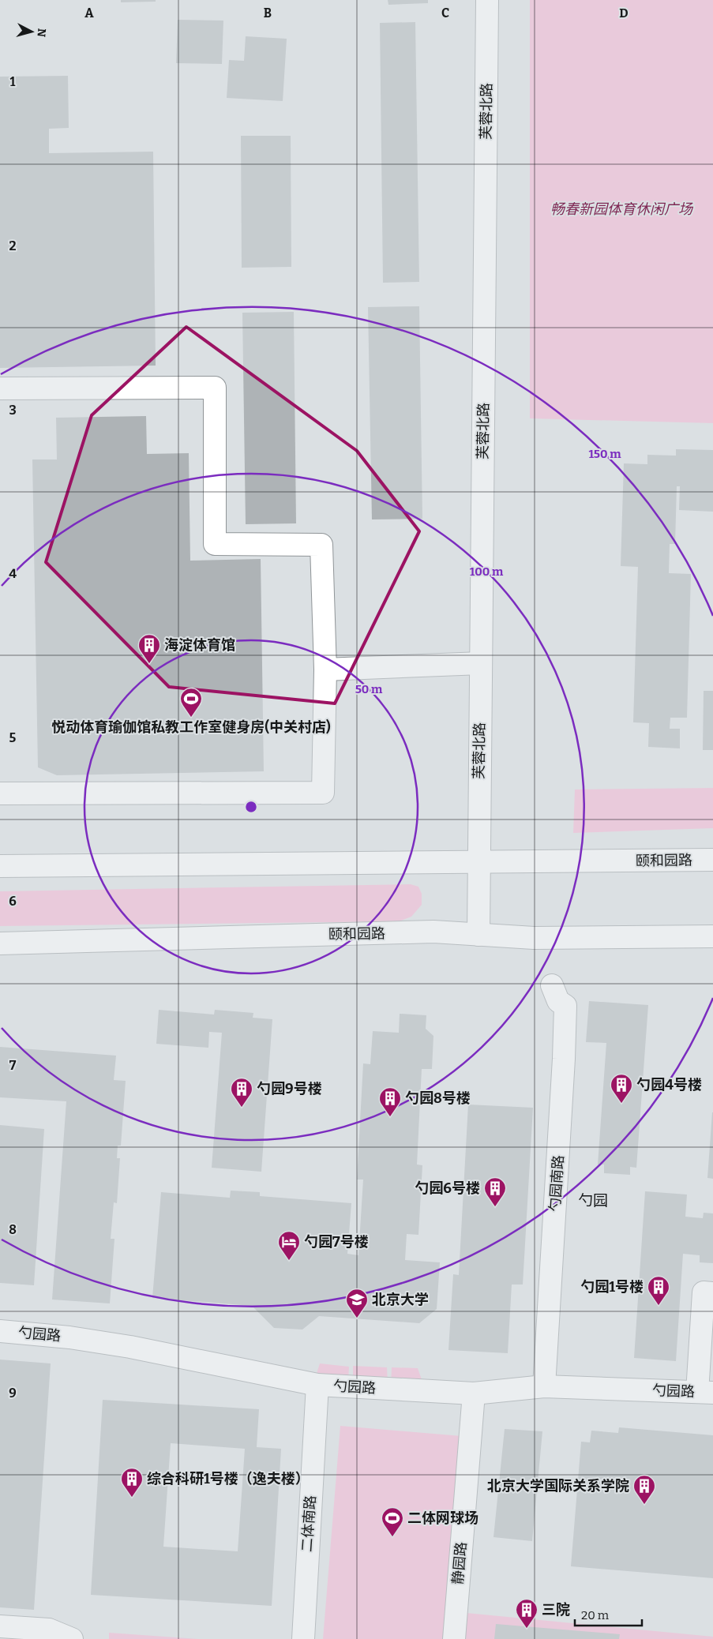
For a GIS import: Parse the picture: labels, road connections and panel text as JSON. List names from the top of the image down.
{
  "streets": {
    "street": [
      "芙蓉北路",
      "颐和园路",
      "勺园南路",
      "勺园路",
      "二体南路",
      "静园路"
    ]
  },
  "crossings": [
    ["芙蓉北路", "颐和园路"],
    ["勺园南路", "勺园路"],
    ["勺园路", "二体南路"],
    ["勺园路", "静园路"]
  ],
  "districts": ["勺园"],
  "parks": ["畅春新园体育休闲广场"],
  "places": {
    "building": [
      "海淀体育馆",
      "勺园4号楼",
      "勺园9号楼",
      "勺园8号楼",
      "勺园6号楼",
      "勺园1号楼",
      "综合科研1号楼（逸夫楼）",
      "北京大学国际关系学院",
      "三院"
    ],
    "sports": ["悦动体育瑜伽馆私教工作室健身房(中关村店)", "二体网球场"],
    "hotel": ["勺园7号楼"],
    "school or university": ["北京大学"]
  },
  "scale_bar": "20 m",
  "north": "right",
  "grid": {
    "columns": [
      "A",
      "B",
      "C",
      "D"
    ],
    "rows": [
      "1",
      "2",
      "3",
      "4",
      "5",
      "6",
      "7",
      "8",
      "9"
    ]
  },
  "rings": ["150 m", "100 m", "50 m"]
}
